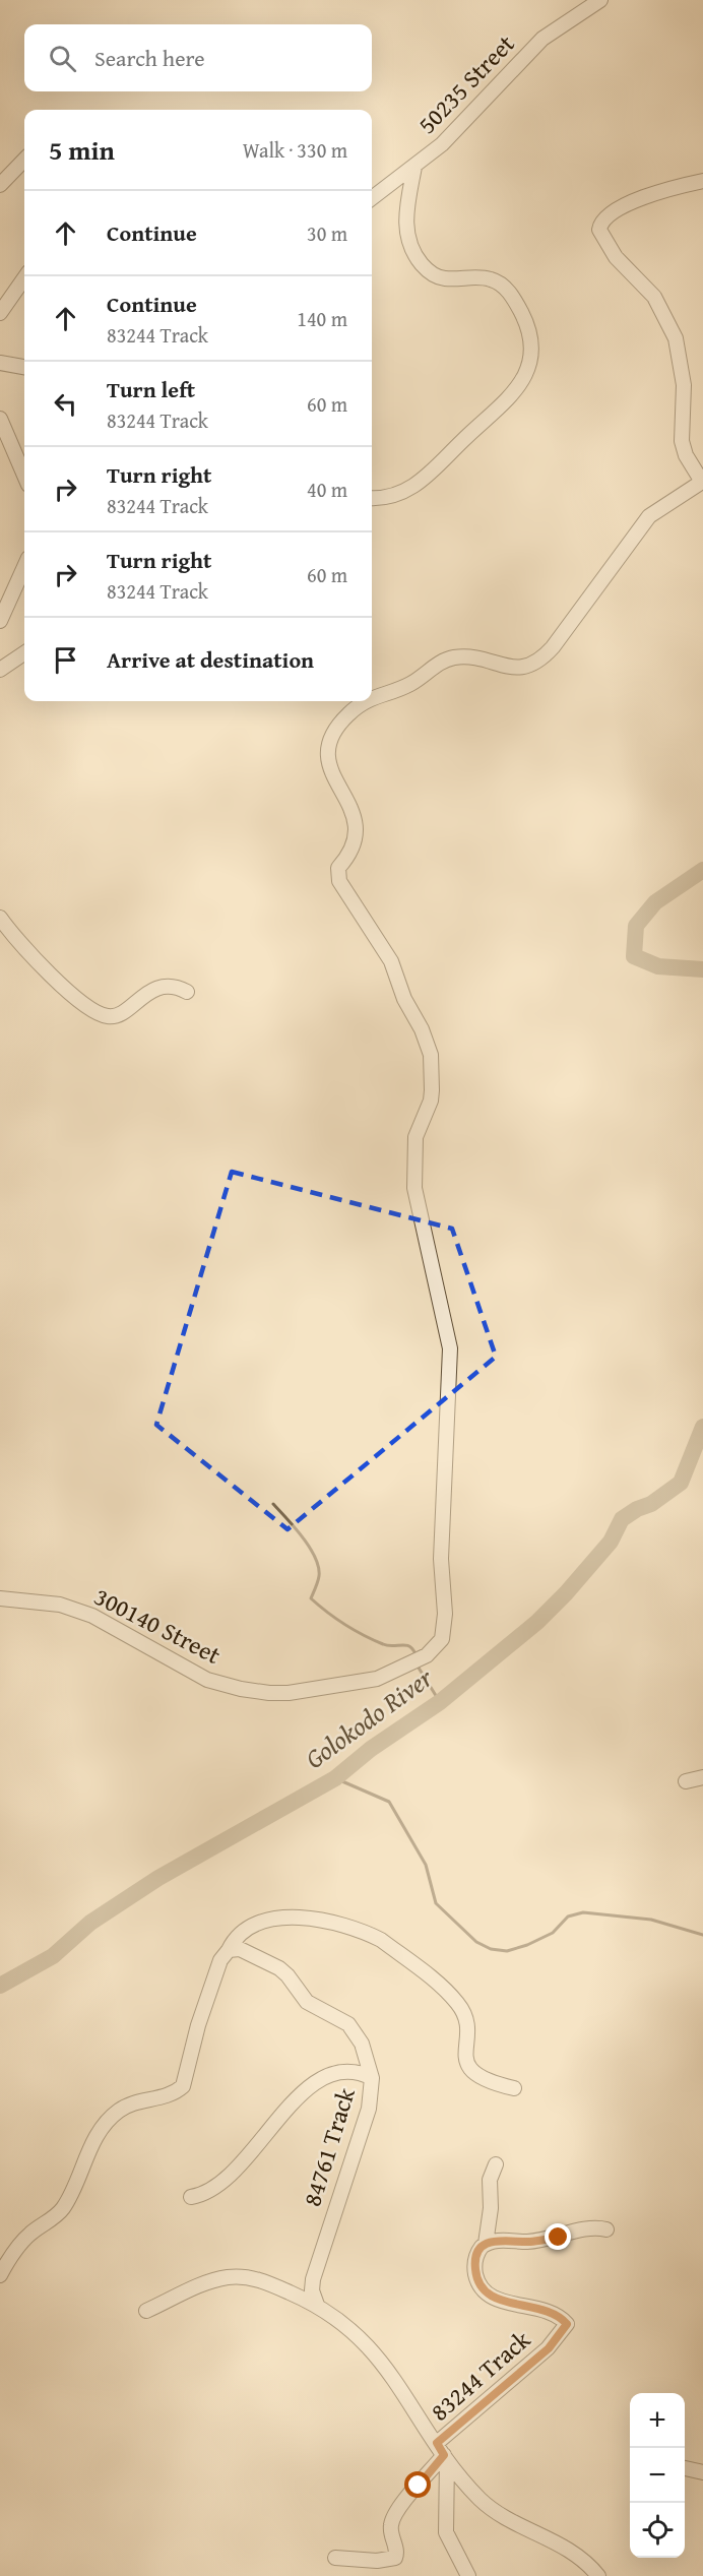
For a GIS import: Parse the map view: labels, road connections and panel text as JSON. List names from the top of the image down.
{
  "streets": {
    "street": [
      "50235 Street",
      "300140 Street",
      "84761 Track",
      "83244 Track"
    ]
  },
  "water": ["Golokodo River"],
  "page": {
    "search": "Search here",
    "heading": ["5 min", "Walk · 330 m"],
    "list": [
      ["Continue", "30 m"],
      ["Continue", "83244 Track", "140 m"],
      ["Turn left", "83244 Track", "60 m"],
      ["Turn right", "83244 Track", "40 m"],
      ["Turn right", "83244 Track", "60 m"],
      "Arrive at destination"
    ],
    "map_buttons": ["+", "−"]
  }
}
